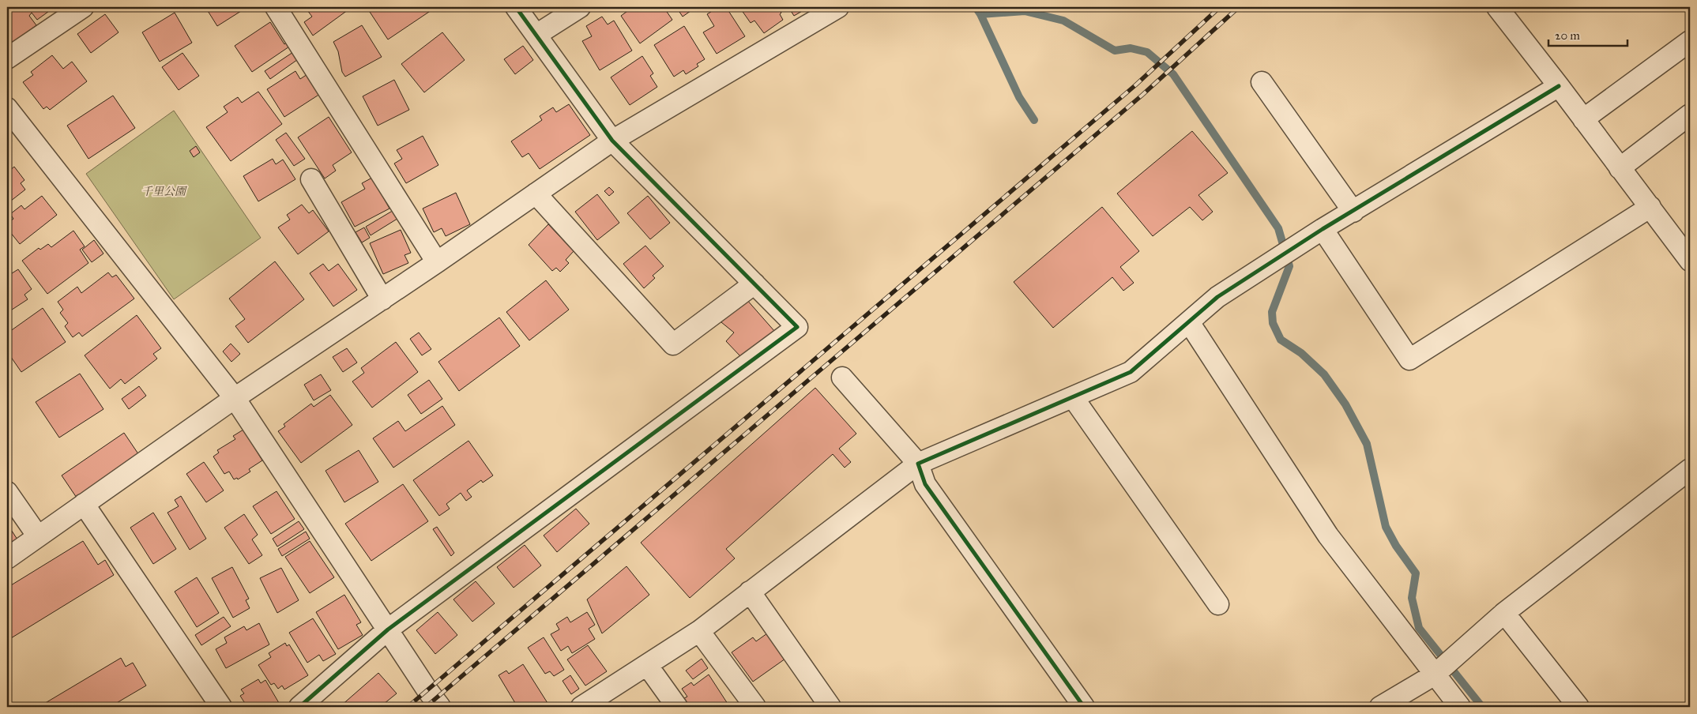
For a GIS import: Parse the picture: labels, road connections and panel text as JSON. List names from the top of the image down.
{
  "parks": ["千里公園"],
  "scale_bar": "20 m"
}
